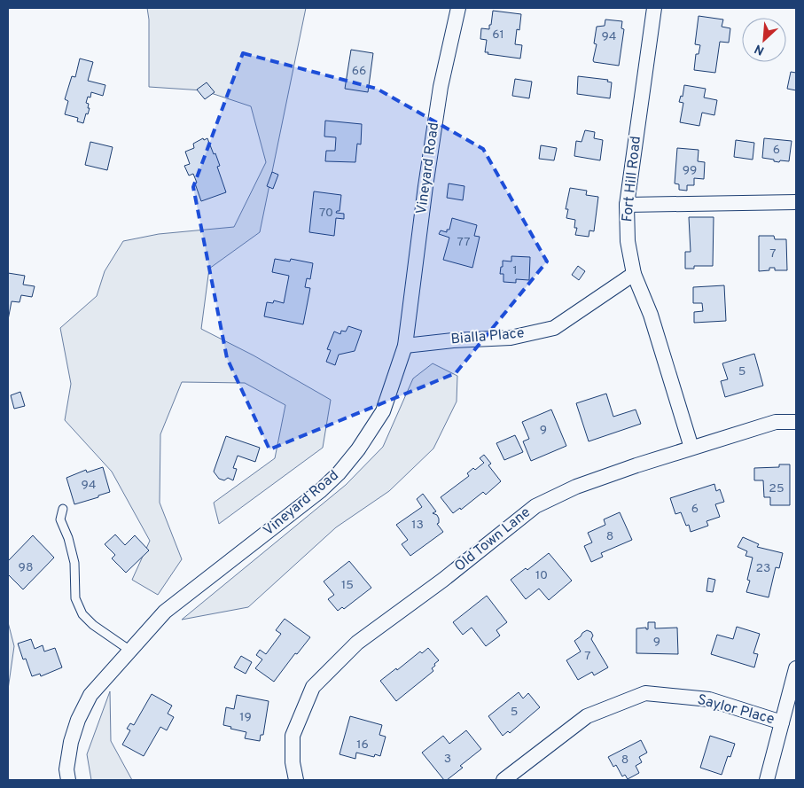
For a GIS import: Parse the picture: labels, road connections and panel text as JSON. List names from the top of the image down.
{
  "streets": {
    "street": [
      "Vineyard Road",
      "Fort Hill Road",
      "Bialla Place",
      "Old Town Lane",
      "Saylor Place"
    ]
  },
  "crossings": [
    ["Vineyard Road", "Bialla Place"],
    ["Fort Hill Road", "Bialla Place"],
    ["Fort Hill Road", "Old Town Lane"]
  ],
  "house_numbers": [
    "61",
    "94",
    "66",
    "6",
    "99",
    "70",
    "77",
    "7",
    "1",
    "5",
    "9",
    "94",
    "25",
    "6",
    "13",
    "8",
    "98",
    "23",
    "10",
    "15",
    "9",
    "7",
    "5",
    "19",
    "16",
    "3",
    "8"
  ],
  "north": "bottom left"
}
